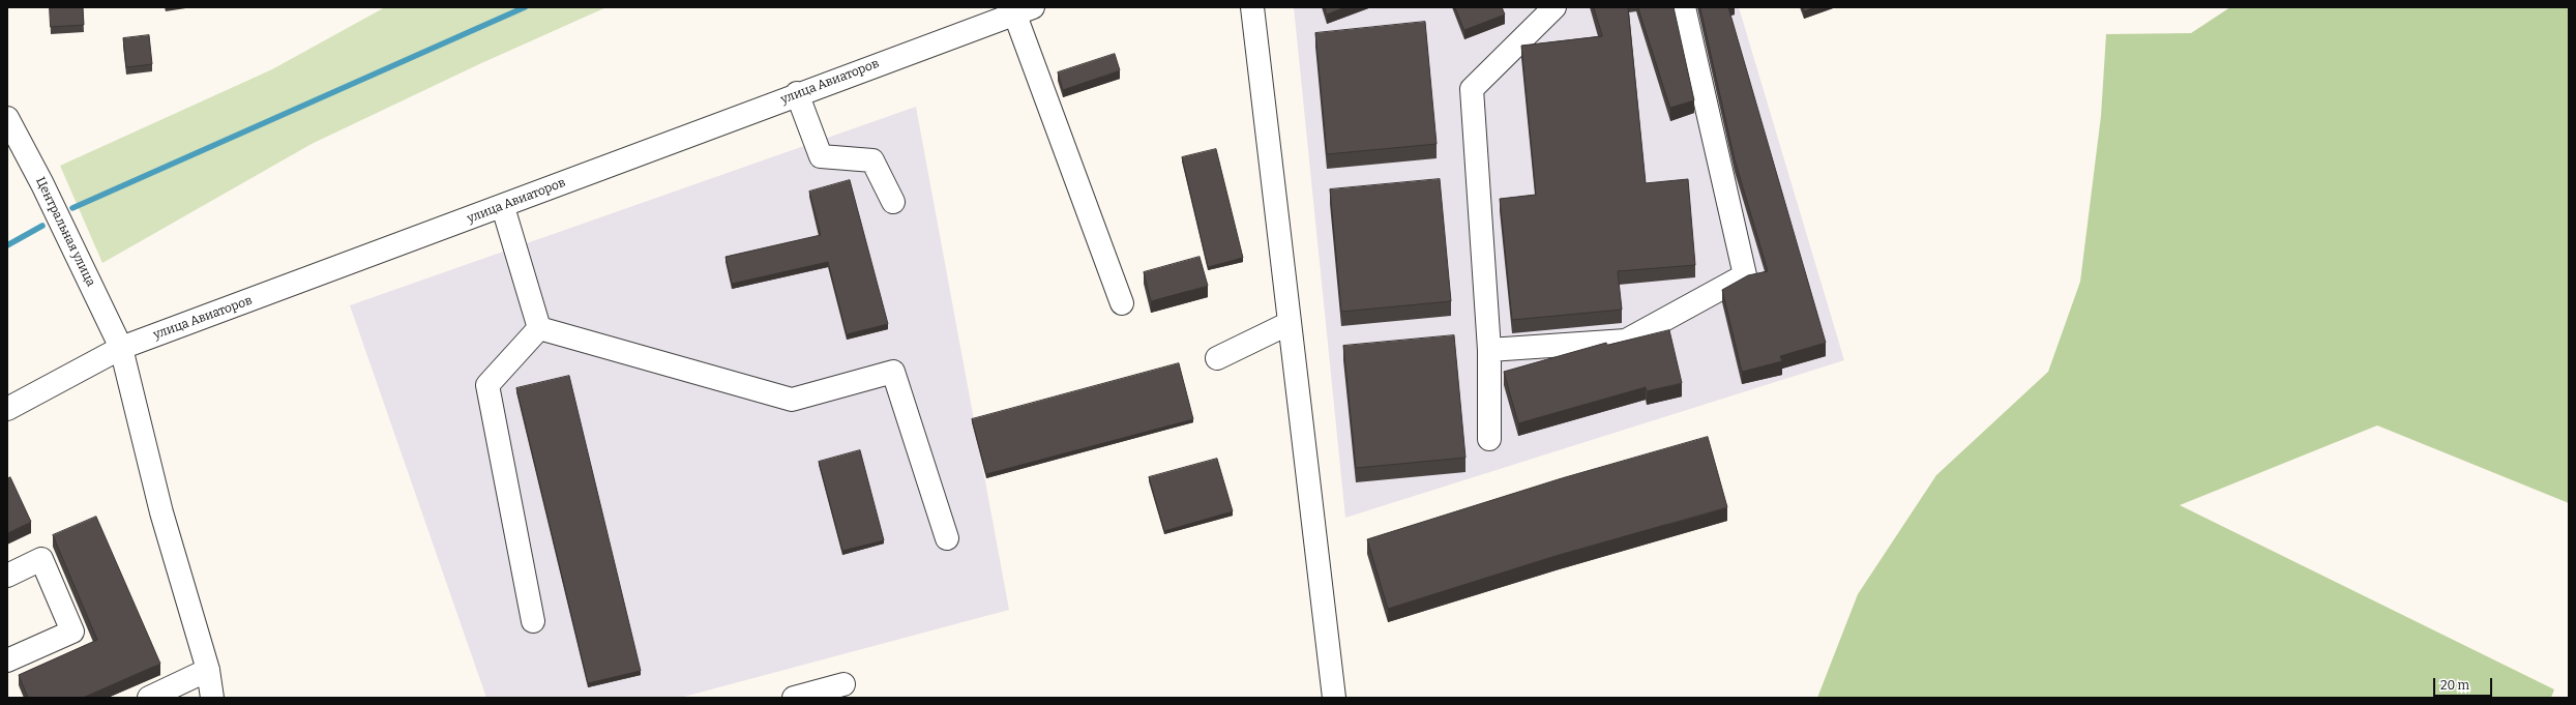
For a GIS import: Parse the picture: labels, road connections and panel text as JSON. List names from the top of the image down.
{
  "streets": {
    "street": ["улица Авиаторов", "Центральная улица"]
  },
  "crossings": [
    ["улица Авиаторов", "Центральная улица"]
  ],
  "scale_bar": "20 m"
}
